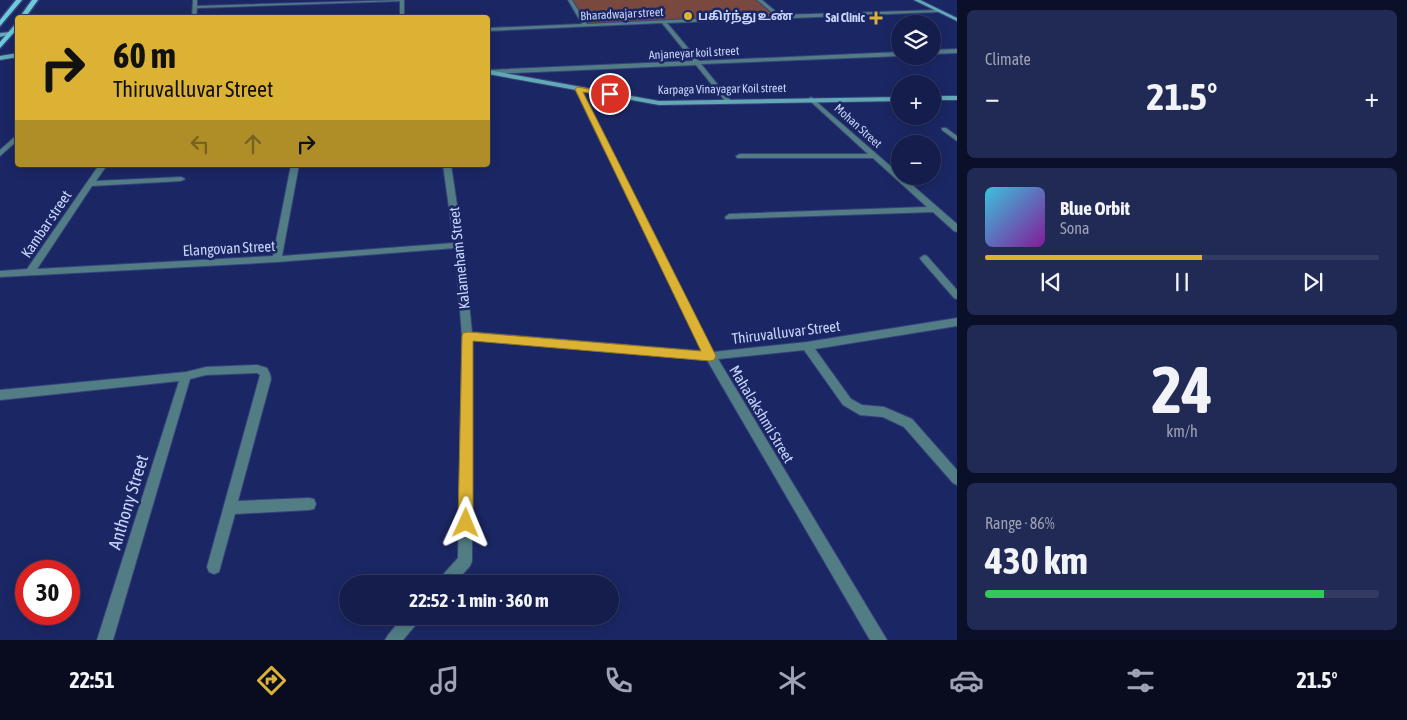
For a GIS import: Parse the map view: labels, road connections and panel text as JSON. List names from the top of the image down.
{
  "streets": {
    "street": [
      "Bharadwajar street",
      "Anjaneyar koil street",
      "Karpaga Vinayagar Koil street",
      "Mohan Street",
      "Kambar street",
      "Elangovan Street",
      "Kalameham Street",
      "Thiruvalluvar Street",
      "Mahalakshmi Street",
      "Anthony Street"
    ]
  },
  "crossings": [
    ["Karpaga Vinayagar Koil street", "Mohan Street"],
    ["Karpaga Vinayagar Koil street", "Mahalakshmi Street"],
    ["Kambar street", "Elangovan Street"],
    ["Elangovan Street", "Kalameham Street"],
    ["Kalameham Street", "Thiruvalluvar Street"],
    ["Thiruvalluvar Street", "Mahalakshmi Street"]
  ],
  "places": {
    "other": ["பகிர்ந்து உண்"],
    "health": ["Sai Clinic"]
  },
  "page": {
    "tile": [
      "Climate",
      ["24", "km/h"],
      ["Range · 86%", "430 km"]
    ],
    "map_buttons": ["+", "−"],
    "turn": ["60 m", "Thiruvalluvar Street"],
    "heat": ["−", "21.5°", "+"],
    "song": ["Blue Orbit", "Sona"],
    "limit": "30",
    "trip": "22:52 · 1 min · 360 m",
    "tabs": ["22:51", "21.5°"]
  }
}
